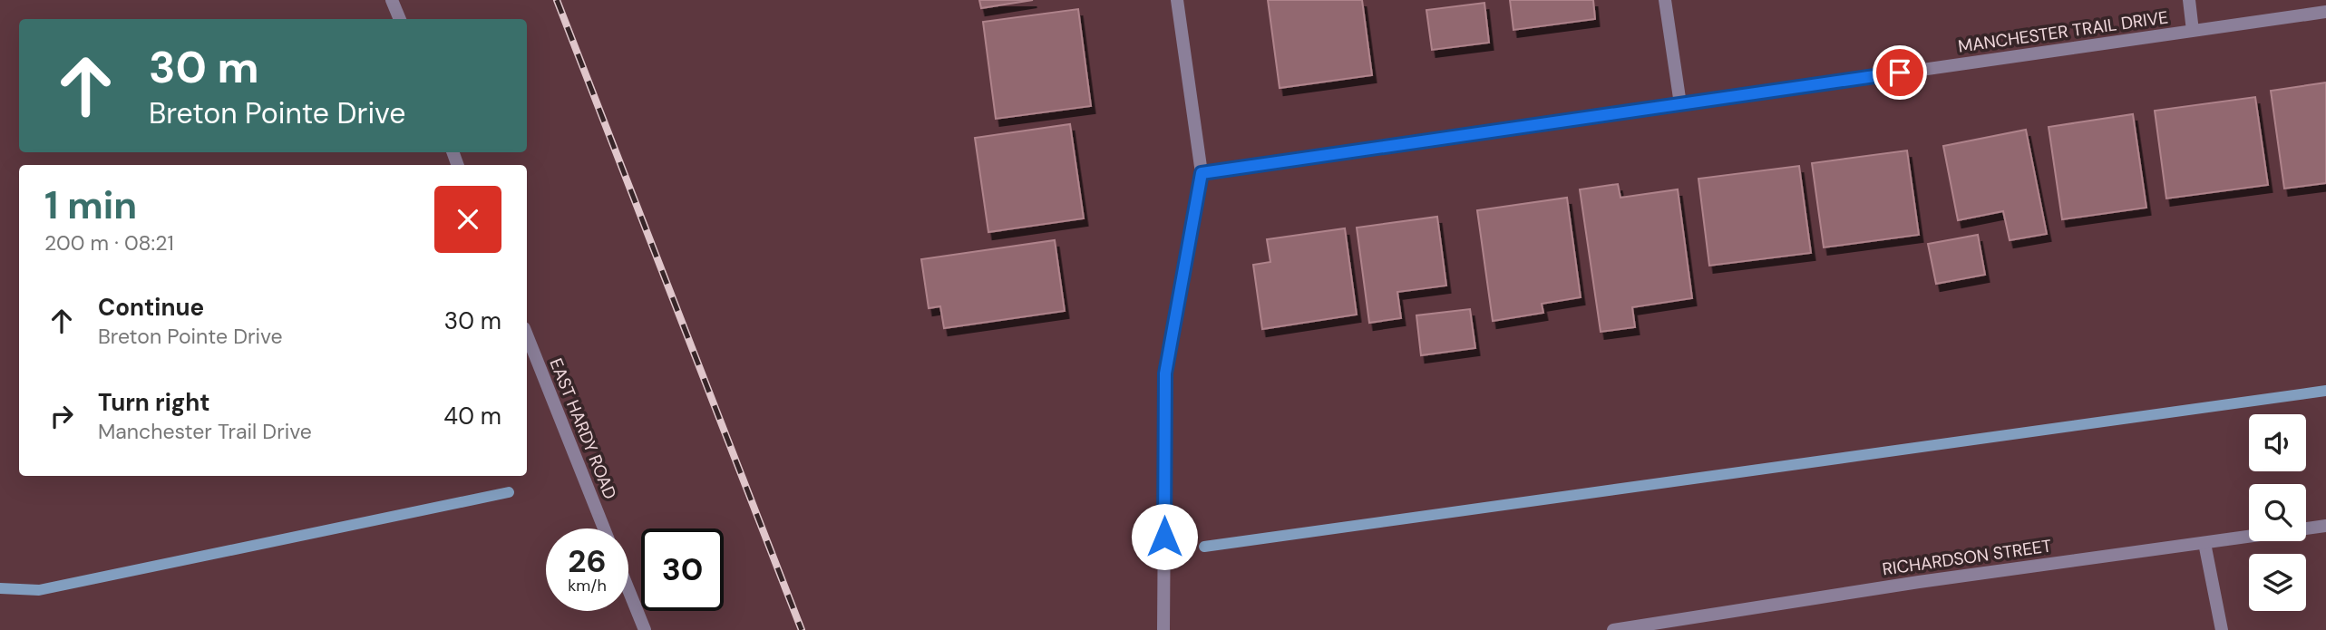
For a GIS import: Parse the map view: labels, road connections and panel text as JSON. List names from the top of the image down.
{
  "streets": {
    "street": ["MANCHESTER TRAIL DRIVE", "EAST HARDY ROAD", "RICHARDSON STREET"]
  },
  "page": {
    "turn": ["30 m", "Breton Pointe Drive"],
    "heading": ["1 min", "200 m · 08:21"],
    "list": [
      {
        "name": "Continue",
        "note": "Breton Pointe Drive",
        "value": "30 m"
      },
      {
        "name": "Turn right",
        "note": "Manchester Trail Drive",
        "value": "40 m"
      }
    ],
    "speed": "26 km/h",
    "limit": "30"
  }
}
